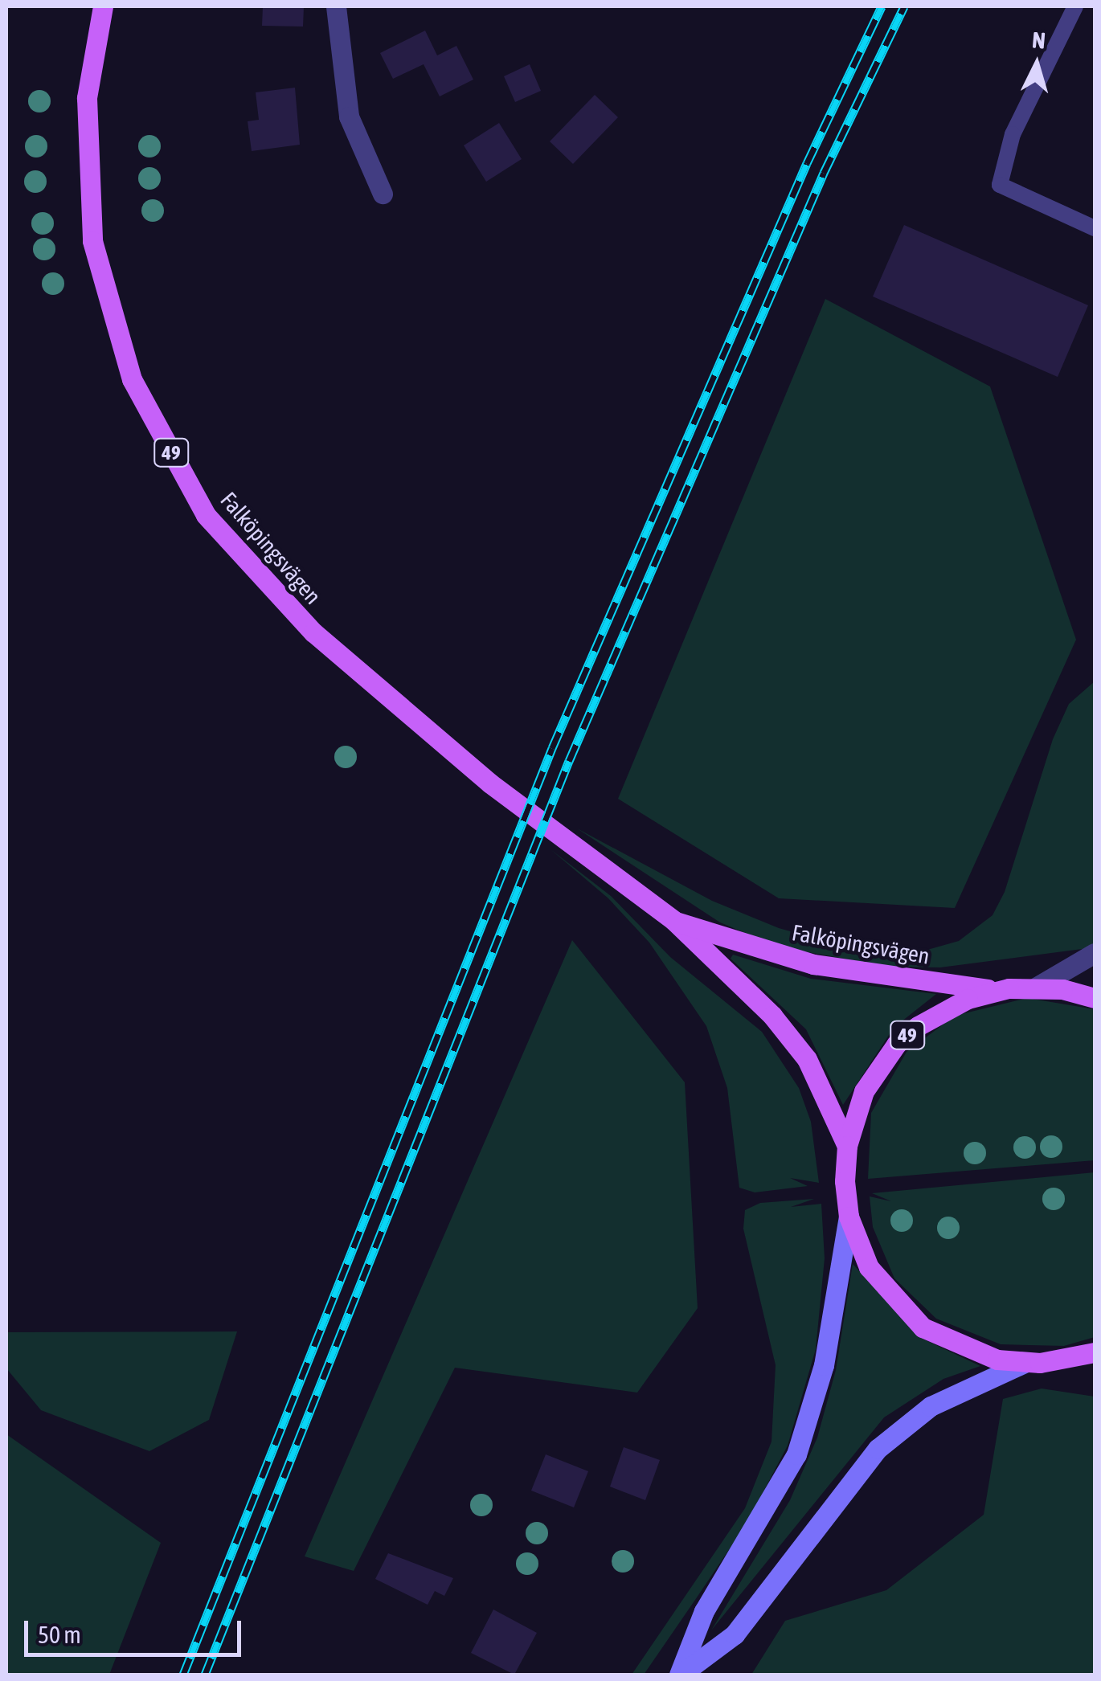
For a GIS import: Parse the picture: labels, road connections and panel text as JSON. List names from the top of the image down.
{
  "streets": {
    "main road": ["49", "Falköpingsvägen"]
  },
  "crossings": [
    ["49", "Falköpingsvägen"]
  ],
  "scale_bar": "50 m",
  "north": "top"
}
